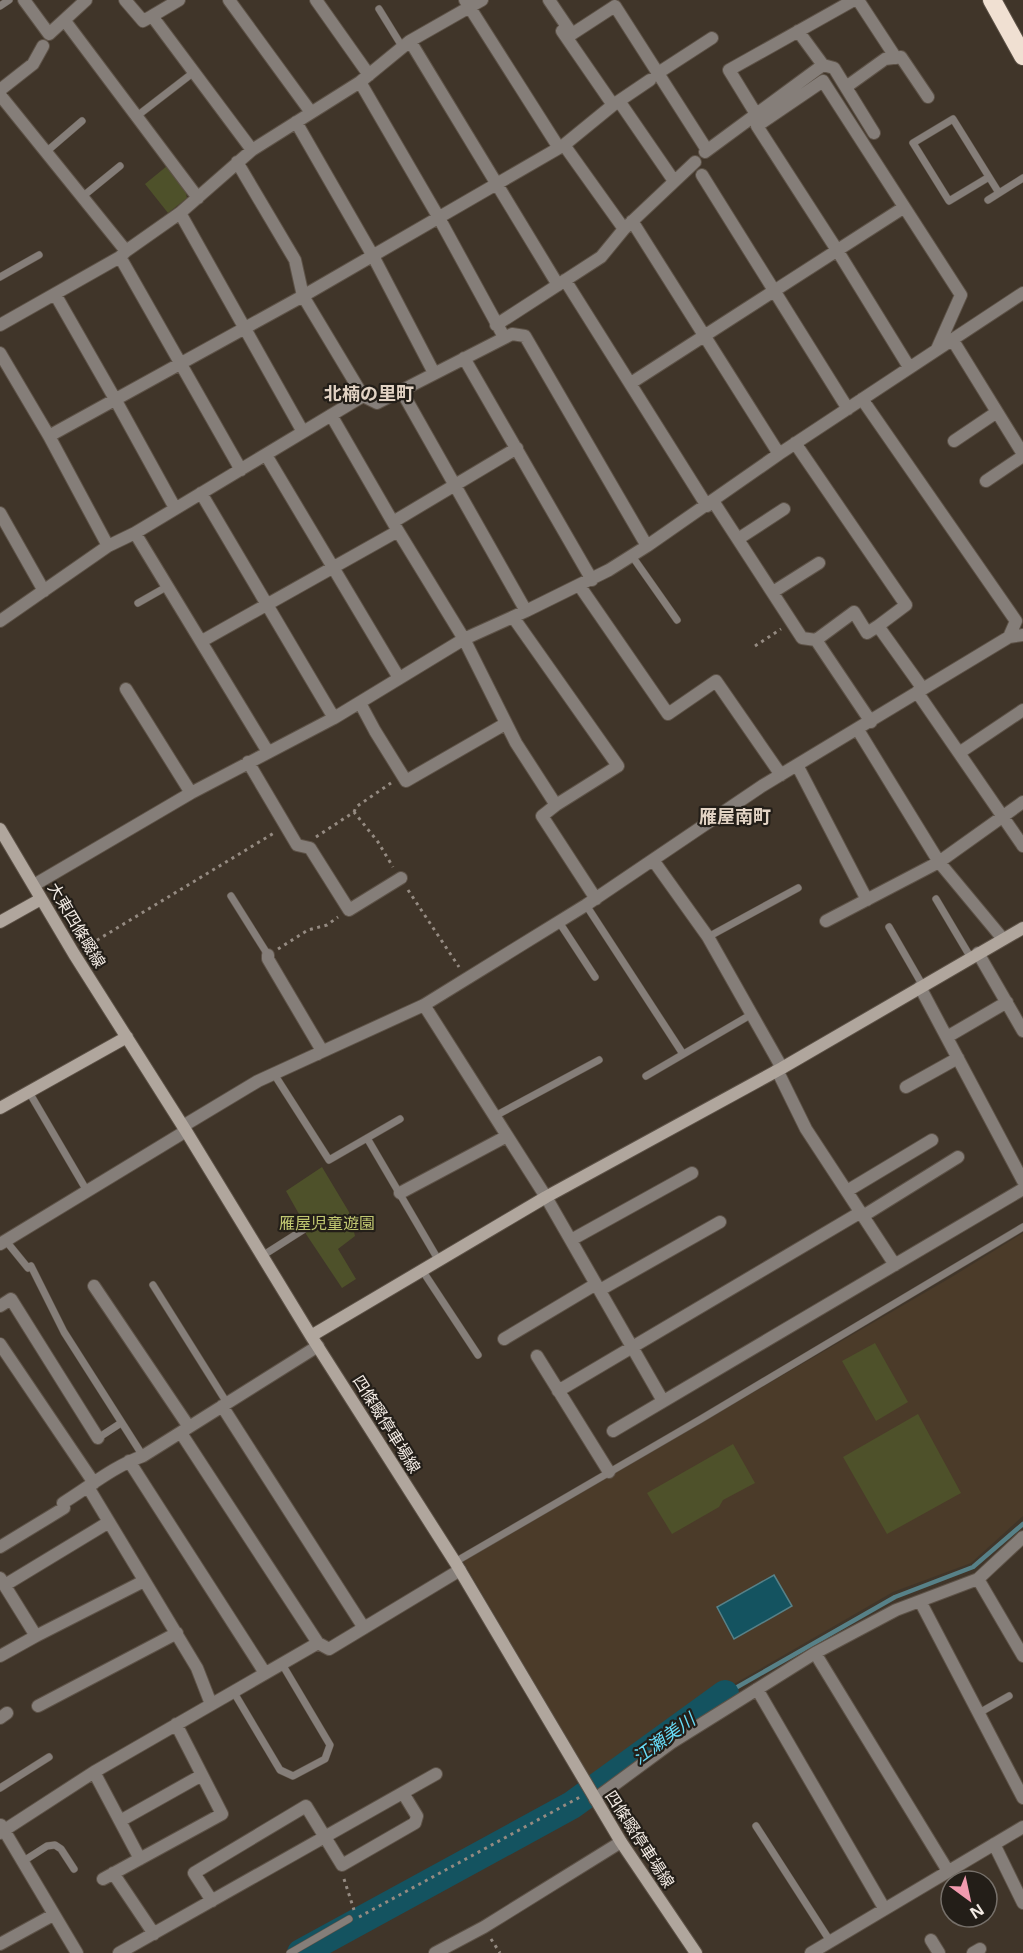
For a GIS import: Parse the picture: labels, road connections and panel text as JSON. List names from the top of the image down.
{
  "streets": {
    "main road": ["大東四條畷線", "四條畷停車場線"]
  },
  "crossings": [
    ["大東四條畷線", "四條畷停車場線"]
  ],
  "districts": ["北楠の里町", "雁屋南町"],
  "water": ["江瀬美川"],
  "parks": ["雁屋児童遊園"],
  "north": "bottom right"
}
